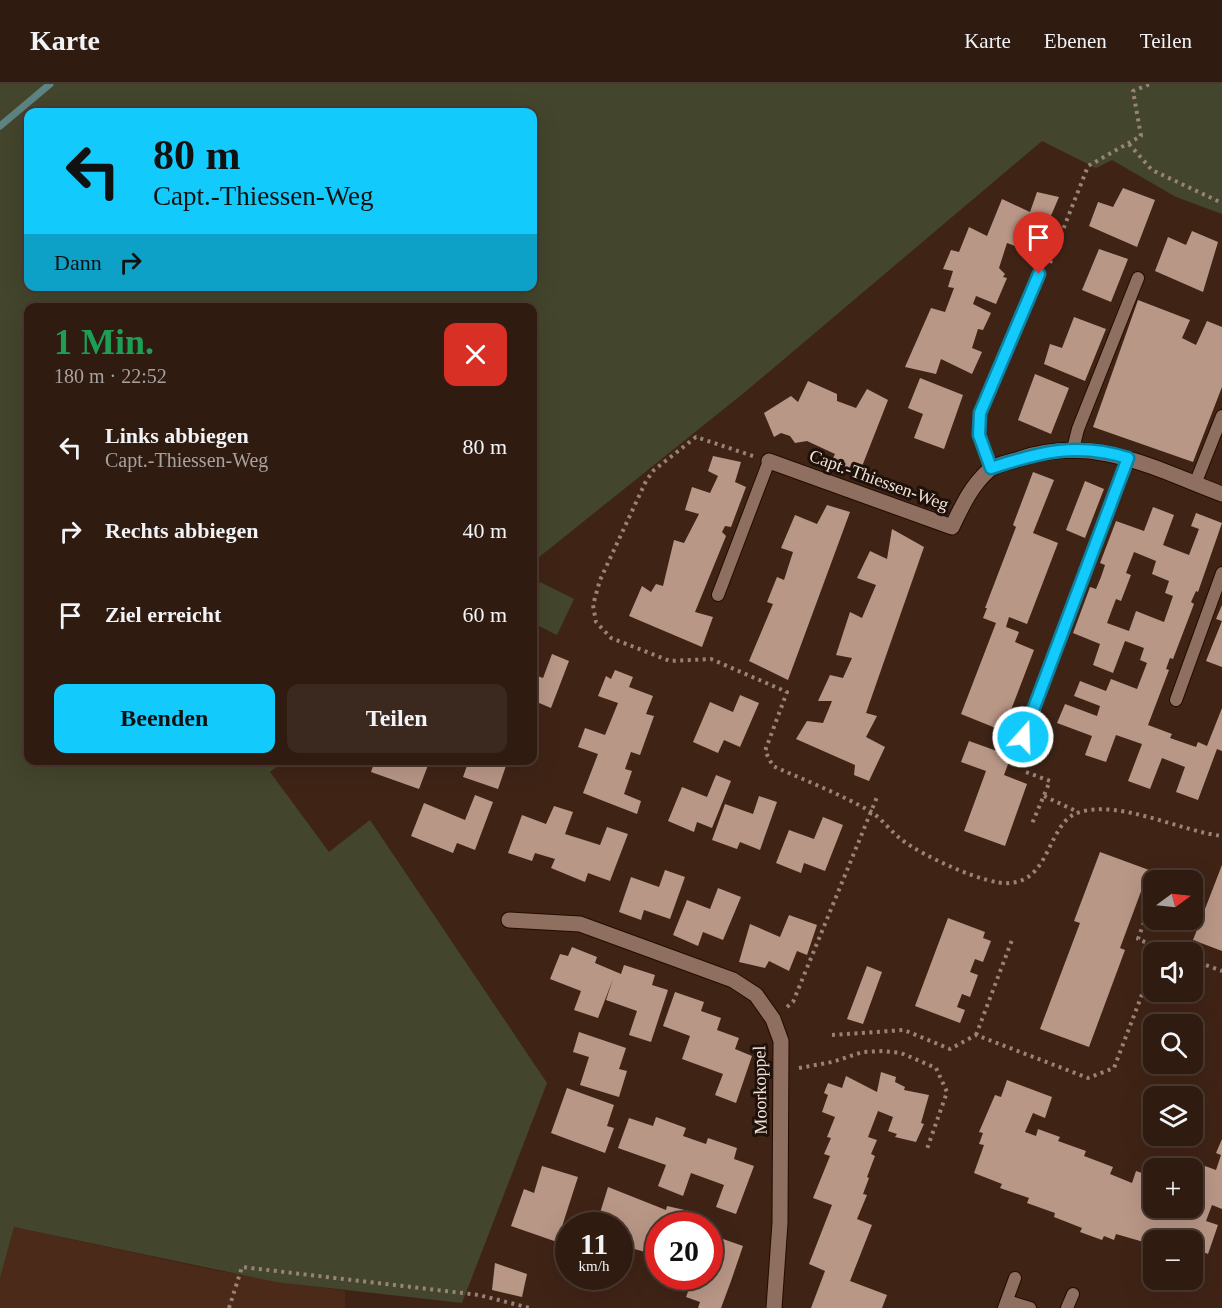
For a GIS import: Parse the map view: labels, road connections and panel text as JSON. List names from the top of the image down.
{
  "streets": {
    "street": ["Capt.-Thiessen-Weg", "Moorkoppel"]
  },
  "north": "right",
  "page": {
    "header": "Karte",
    "nav": ["Karte", "Ebenen", "Teilen"],
    "turn": ["80 m", "Capt.-Thiessen-Weg"],
    "then": "Dann",
    "heading": ["1 Min.", "180 m · 22:52"],
    "list": [
      {
        "name": "Links abbiegen",
        "note": "Capt.-Thiessen-Weg",
        "value": "80 m"
      },
      {
        "name": "Rechts abbiegen",
        "value": "40 m"
      },
      {
        "name": "Ziel erreicht",
        "value": "60 m"
      }
    ],
    "buttons": ["Beenden", "Teilen"],
    "map_buttons": ["+", "−"],
    "speed": "11 km/h",
    "limit": "20"
  }
}
